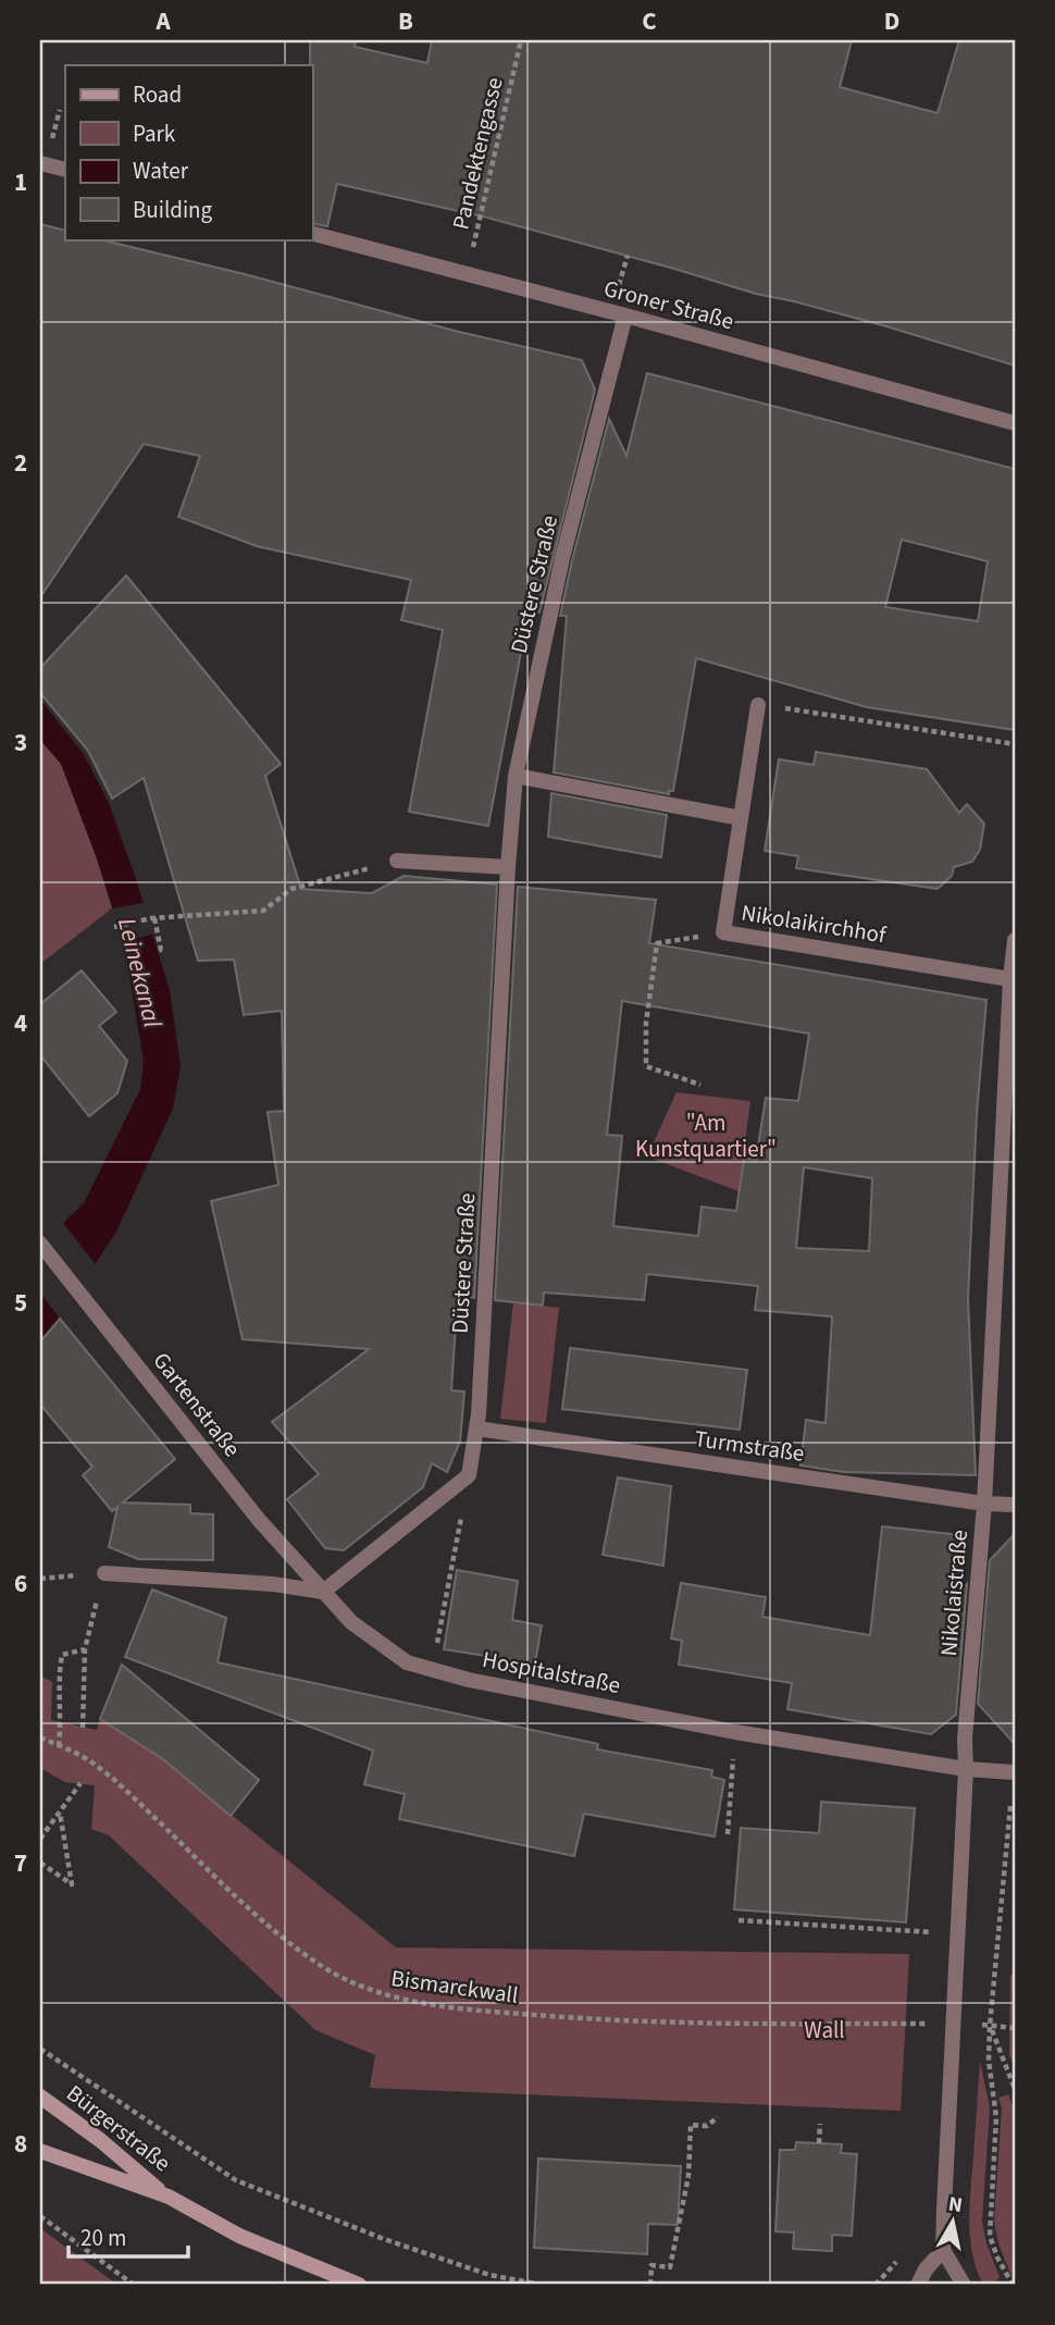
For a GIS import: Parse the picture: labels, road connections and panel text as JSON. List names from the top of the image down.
{
  "streets": {
    "main road": ["Bürgerstraße"],
    "street": [
      "Groner Straße",
      "Düstere Straße",
      "Nikolaikirchhof",
      "Gartenstraße",
      "Turmstraße",
      "Nikolaistraße",
      "Hospitalstraße"
    ],
    "path": ["Pandektengasse", "Bismarckwall"]
  },
  "crossings": [
    ["Pandektengasse", "Groner Straße"],
    ["Groner Straße", "Düstere Straße"],
    ["Düstere Straße", "Turmstraße"],
    ["Nikolaikirchhof", "Nikolaistraße"],
    ["Gartenstraße", "Hospitalstraße"],
    ["Turmstraße", "Nikolaistraße"],
    ["Nikolaistraße", "Hospitalstraße"],
    ["Nikolaistraße", "Bismarckwall"]
  ],
  "water": ["Leinekanal"],
  "parks": ["\"Am Kunstquartier\"", "Wall"],
  "legend": [
    "Road",
    "Park",
    "Water",
    "Building"
  ],
  "scale_bar": "20 m",
  "north": "top",
  "grid": {
    "columns": [
      "A",
      "B",
      "C",
      "D"
    ],
    "rows": [
      "1",
      "2",
      "3",
      "4",
      "5",
      "6",
      "7",
      "8"
    ]
  }
}
